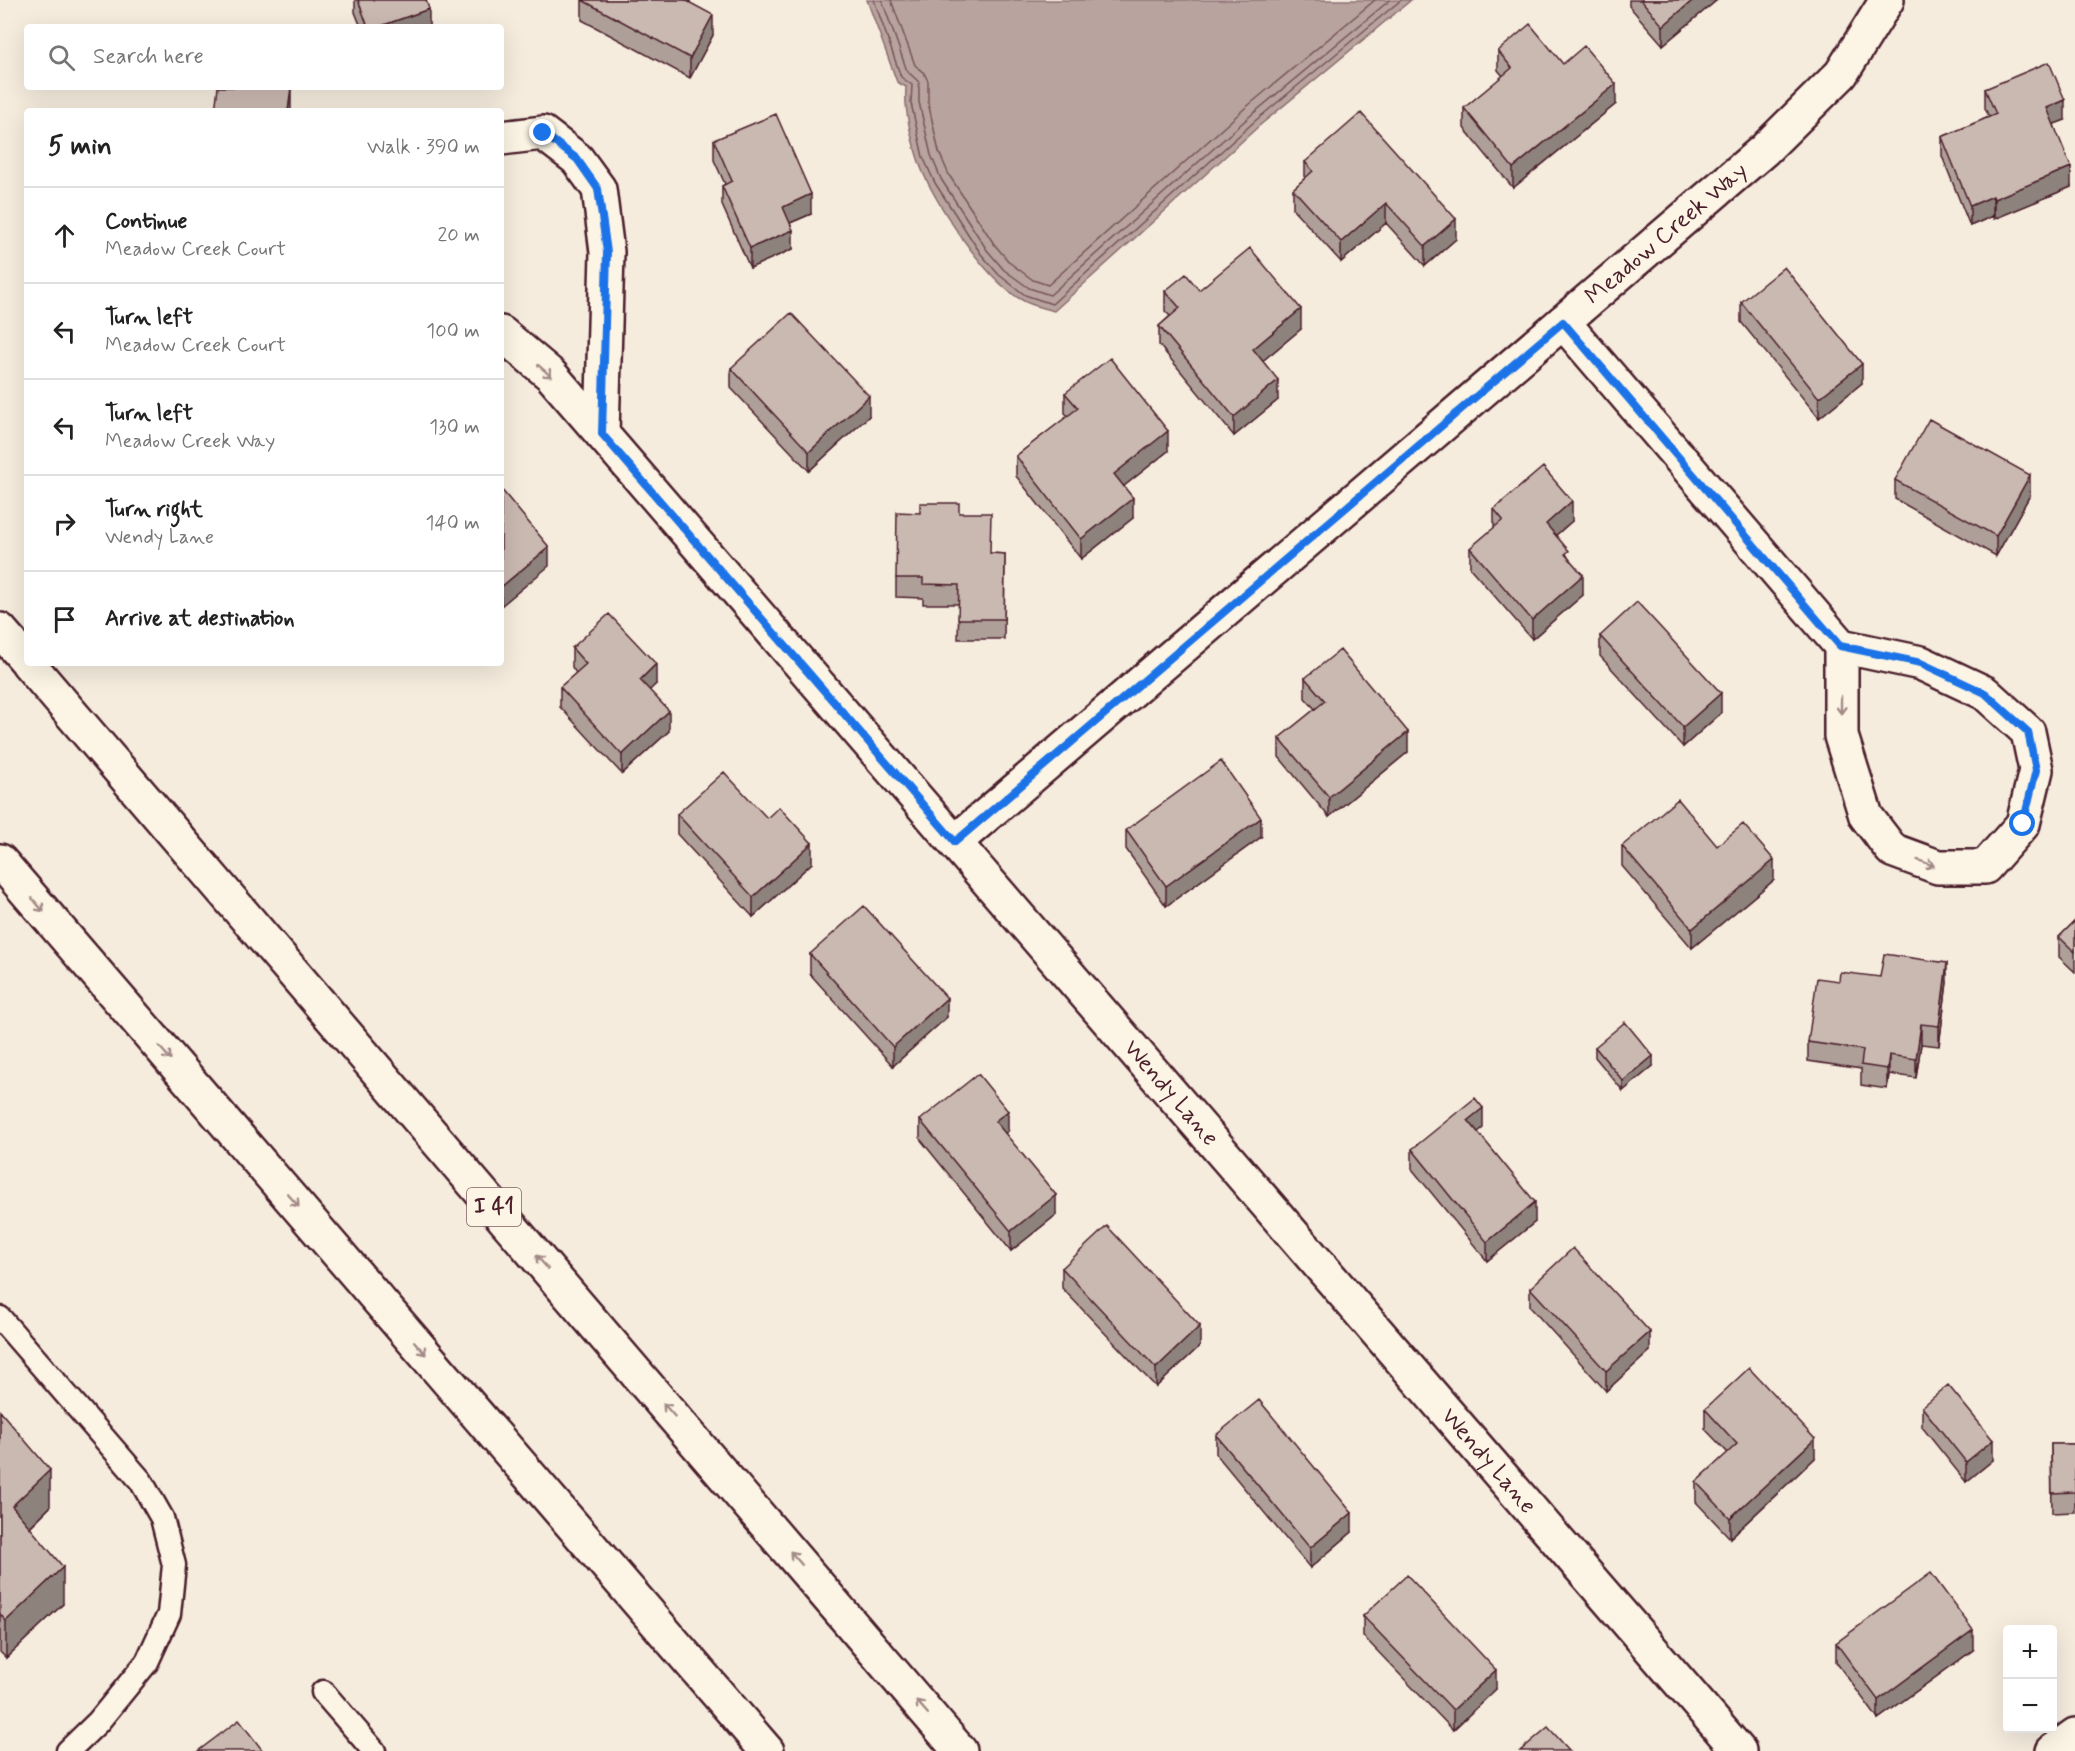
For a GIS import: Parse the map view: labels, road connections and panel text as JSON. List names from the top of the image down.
{
  "streets": {
    "main road": ["Meadow Creek Way", "Wendy Lane", "I 41"]
  },
  "crossings": [
    ["Meadow Creek Way", "Wendy Lane"]
  ],
  "page": {
    "search": "Search here",
    "heading": ["5 min", "Walk · 390 m"],
    "list": [
      ["Continue", "Meadow Creek Court", "20 m"],
      ["Turn left", "Meadow Creek Court", "100 m"],
      ["Turn left", "Meadow Creek Way", "130 m"],
      ["Turn right", "Wendy Lane", "140 m"],
      "Arrive at destination"
    ],
    "map_buttons": ["+", "−"]
  }
}
